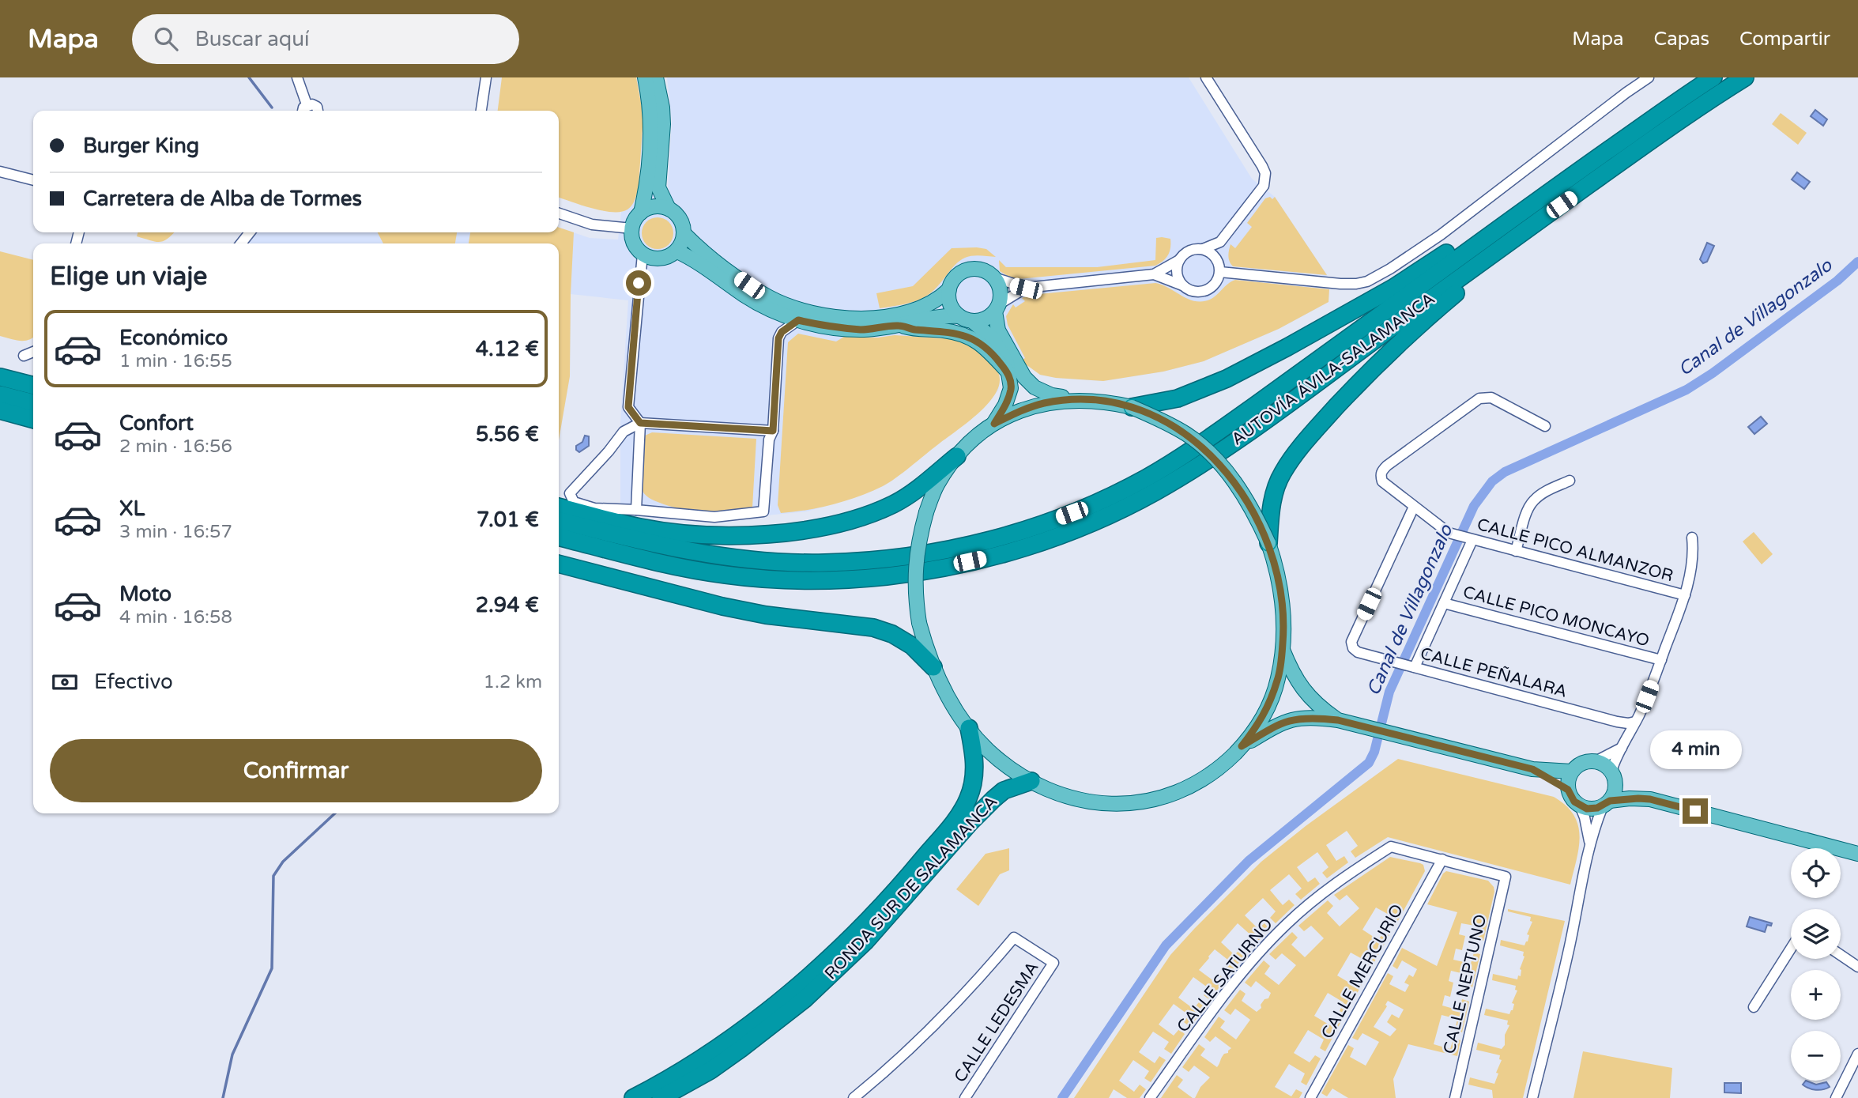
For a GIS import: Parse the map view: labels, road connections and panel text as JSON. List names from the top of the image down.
{
  "streets": {
    "highway": ["AUTOVÍA ÁVILA-SALAMANCA", "RONDA SUR DE SALAMANCA"],
    "street": [
      "CALLE PICO ALMANZOR",
      "CALLE PICO MONCAYO",
      "CALLE PEÑALARA",
      "CALLE MERCURIO",
      "CALLE SATURNO",
      "CALLE NEPTUNO",
      "CALLE LEDESMA"
    ]
  },
  "crossings": [
    ["CALLE PICO ALMANZOR", "CALLE PEÑALARA"],
    ["CALLE MERCURIO", "CALLE SATURNO"],
    ["CALLE MERCURIO", "CALLE NEPTUNO"],
    ["CALLE SATURNO", "CALLE NEPTUNO"]
  ],
  "water": ["Canal de Villagonzalo"],
  "page": {
    "header": "Mapa",
    "search": "Buscar aquí",
    "nav": ["Mapa", "Capas", "Compartir"],
    "banner": ["Burger King", "Carretera de Alba de Tormes"],
    "heading": "Elige un viaje",
    "list": [
      {
        "name": "Económico",
        "note": "1 min · 16:55",
        "value": "4.12 €"
      },
      {
        "name": "Confort",
        "note": "2 min · 16:56",
        "value": "5.56 €"
      },
      {
        "name": "XL",
        "note": "3 min · 16:57",
        "value": "7.01 €"
      },
      {
        "name": "Moto",
        "note": "4 min · 16:58",
        "value": "2.94 €"
      }
    ],
    "pay": ["Efectivo", "1.2 km"],
    "buttons": "Confirmar",
    "bubble": "4 min",
    "map_buttons": ["+", "−"]
  }
}
